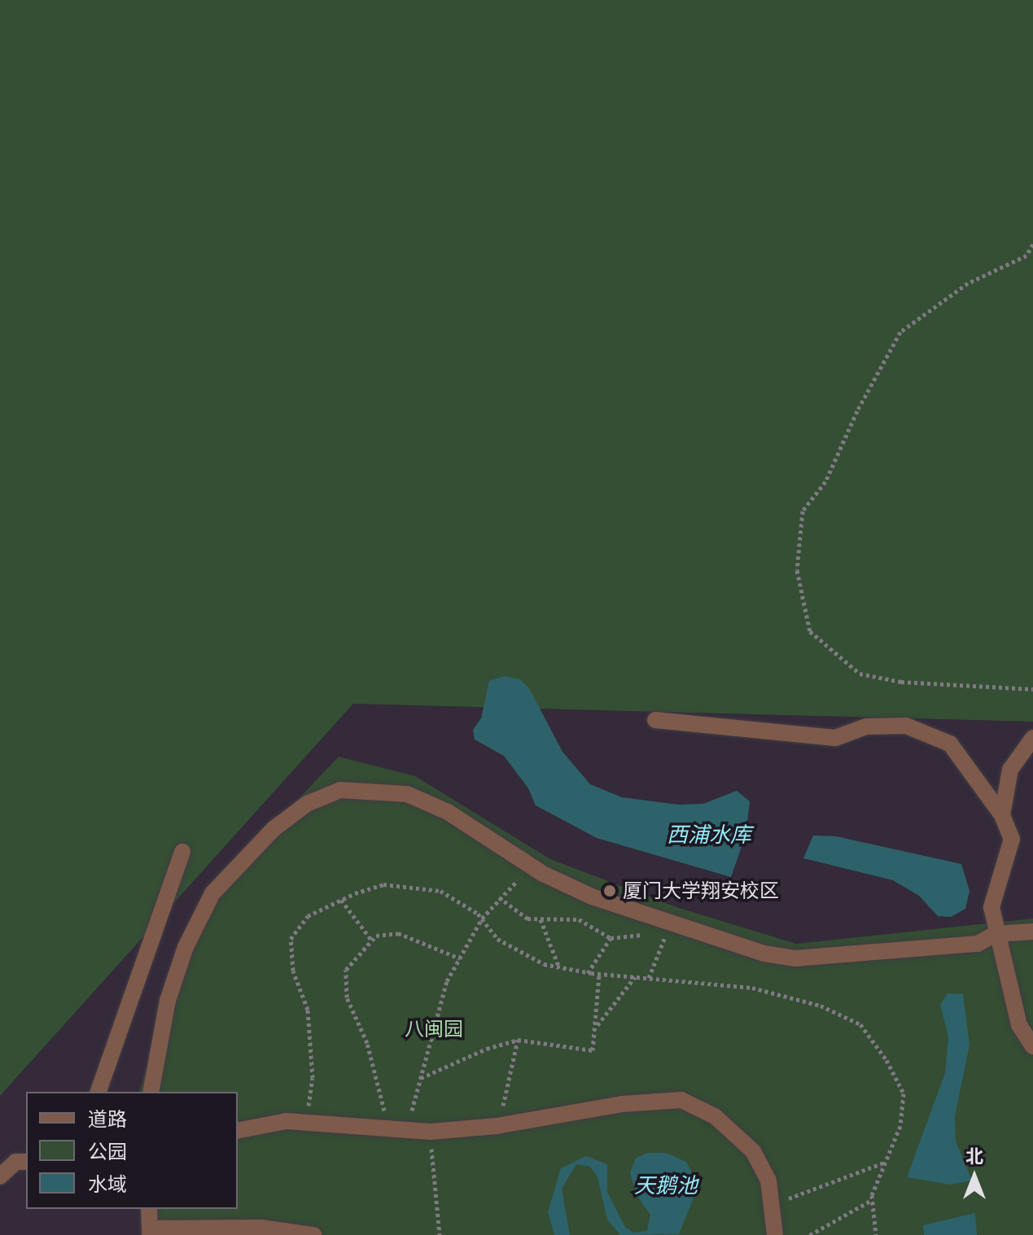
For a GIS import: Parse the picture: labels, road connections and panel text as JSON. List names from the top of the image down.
{
  "water": ["西浦水库", "天鹅池"],
  "parks": ["八闽园"],
  "places": ["厦门大学翔安校区"],
  "legend": ["道路", "公园", "水域"],
  "north": "top"
}
